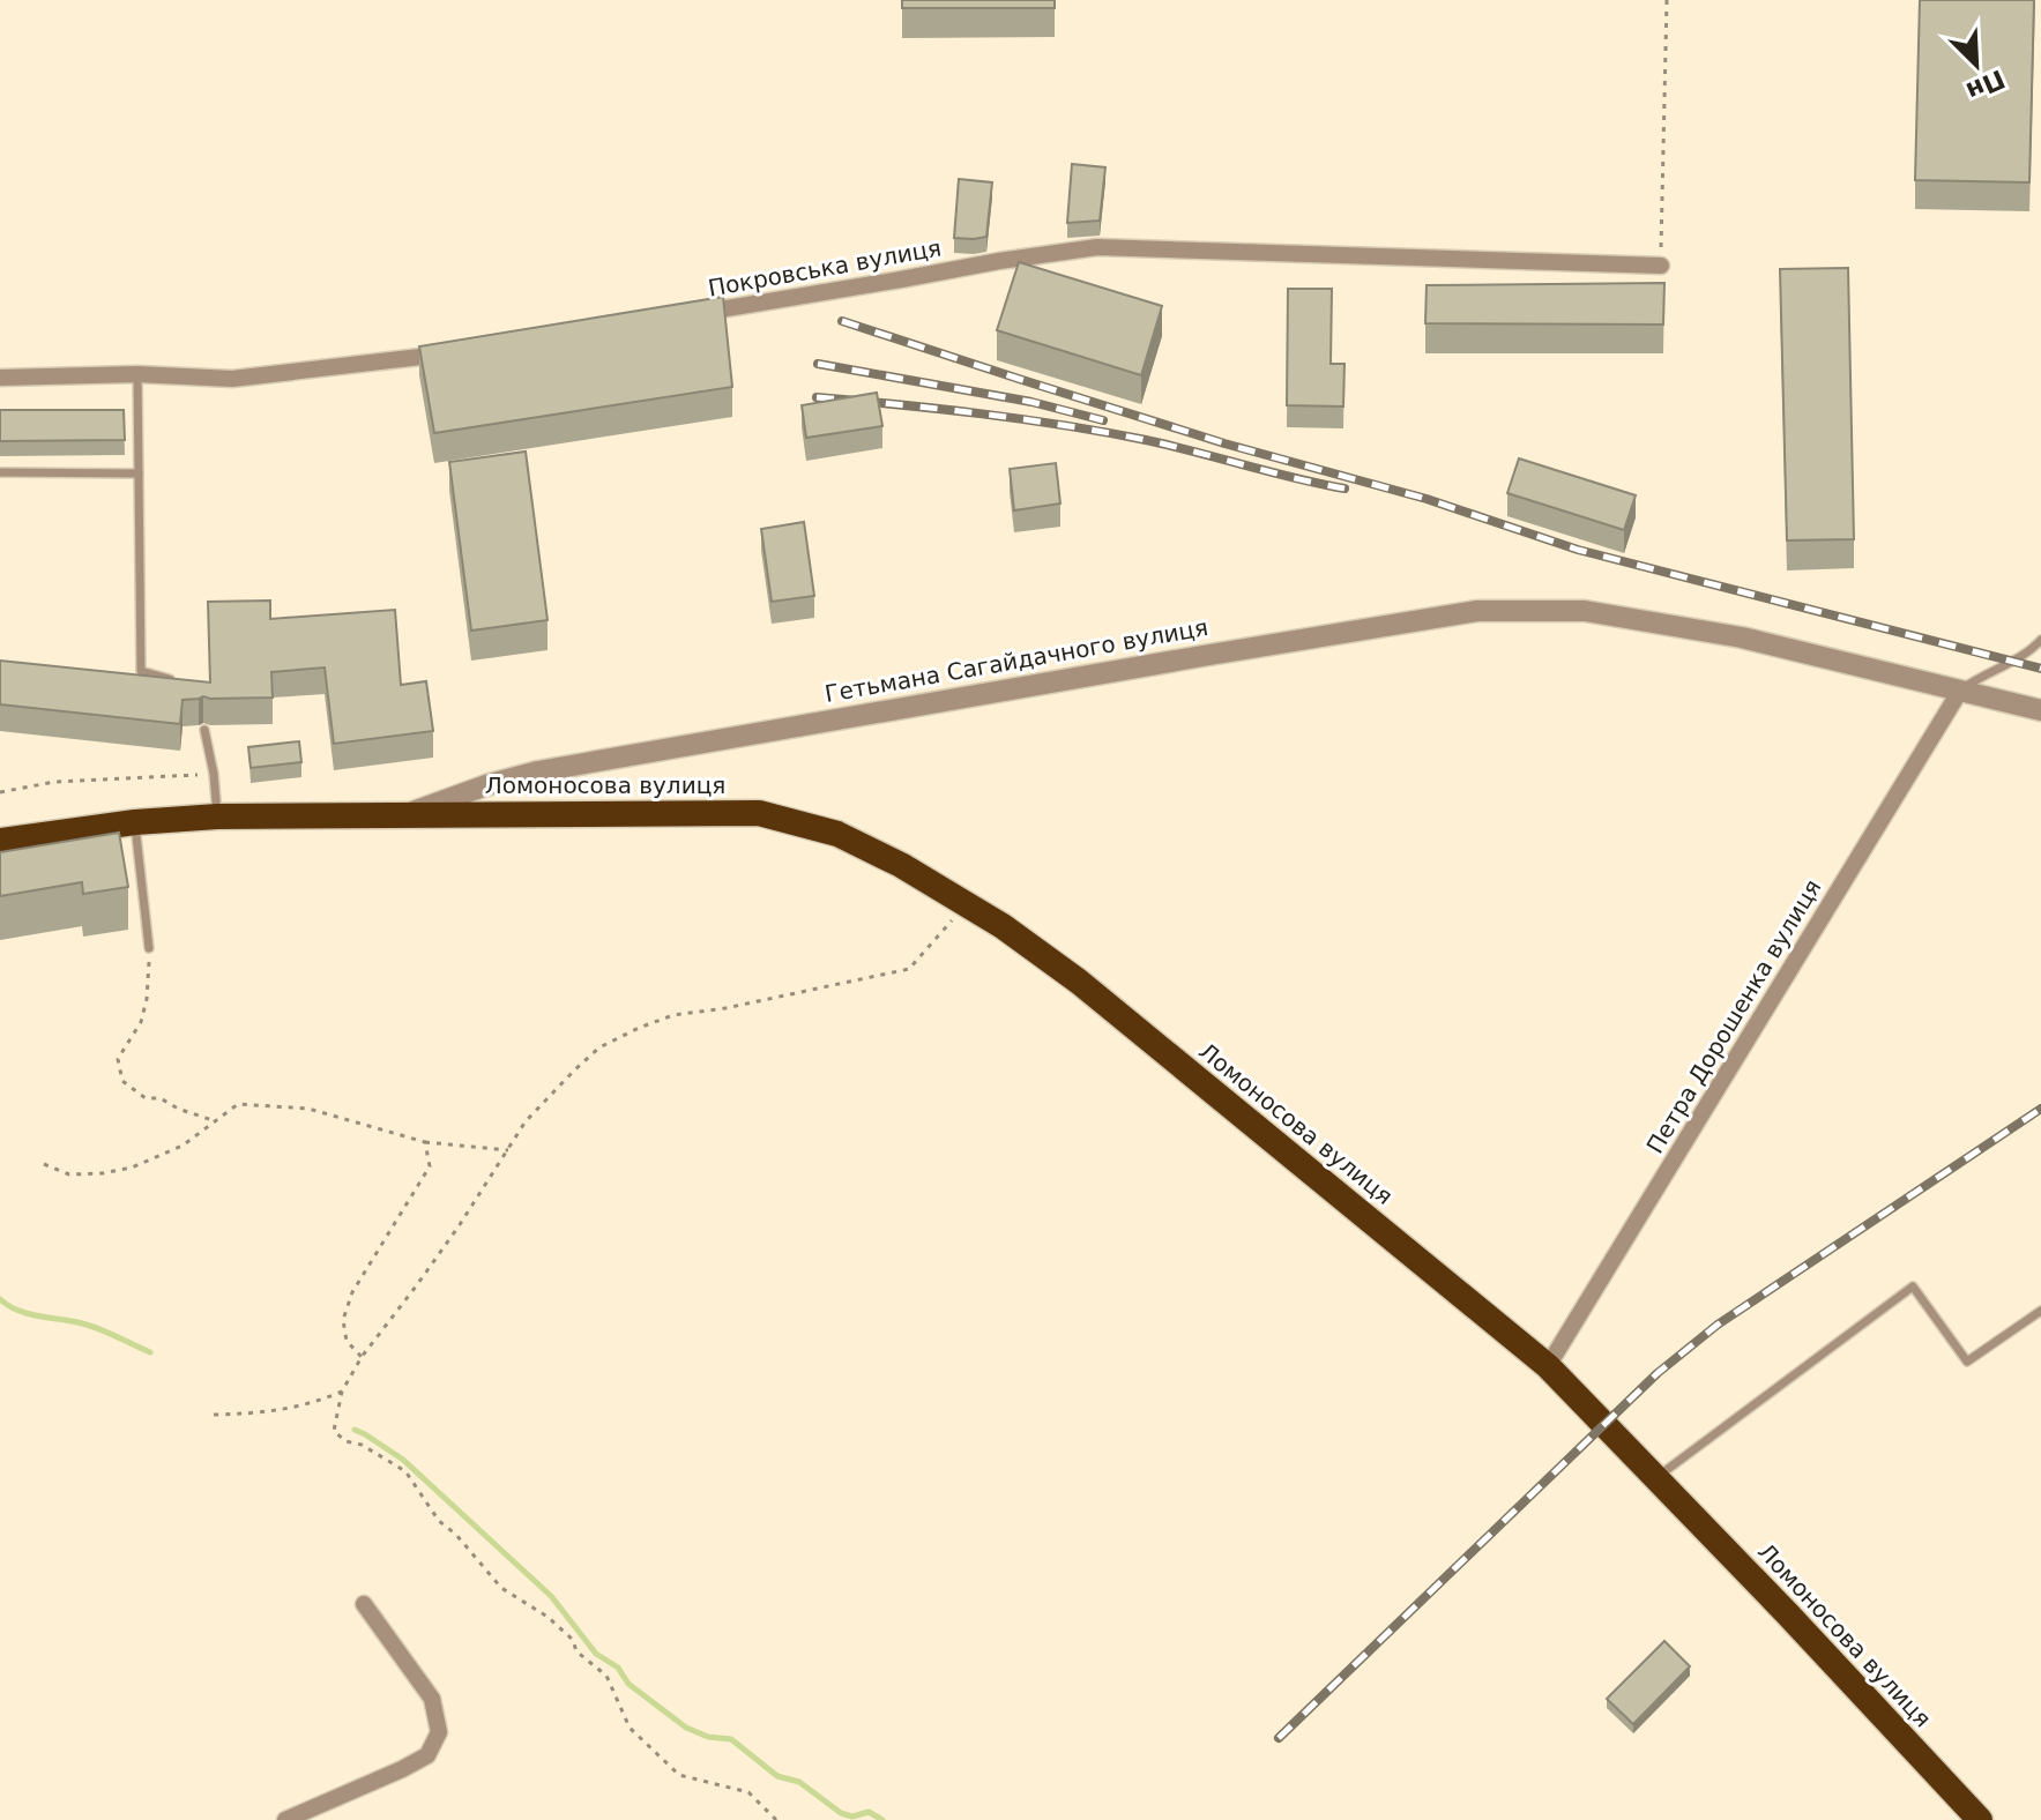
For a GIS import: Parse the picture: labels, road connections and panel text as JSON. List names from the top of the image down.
{
  "streets": {
    "highway": ["Гетьмана Сагайдачного вулиця", "Ломоносова вулиця"],
    "street": ["Покровська вулиця", "Петра Дорошенка вулиця"]
  },
  "crossings": [
    ["Гетьмана Сагайдачного вулиця", "Ломоносова вулиця"],
    ["Гетьмана Сагайдачного вулиця", "Петра Дорошенка вулиця"],
    ["Ломоносова вулиця", "Петра Дорошенка вулиця"]
  ],
  "north": "bottom right"
}
